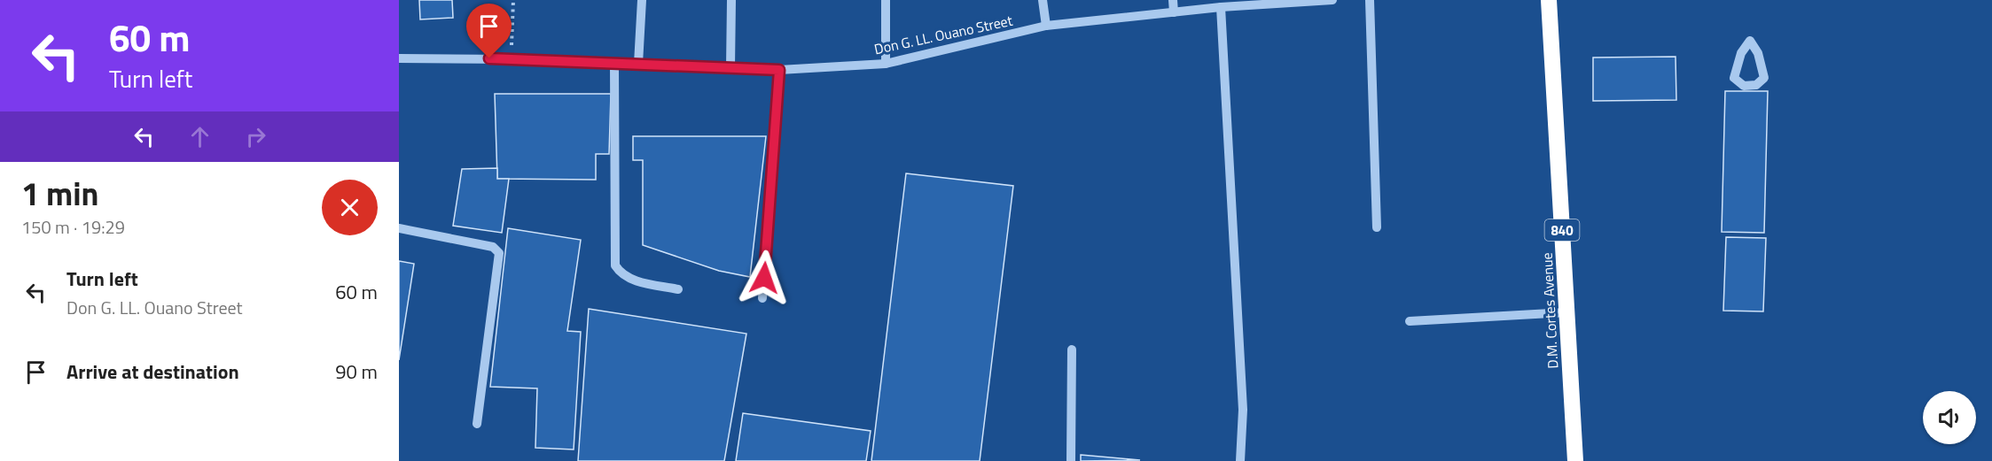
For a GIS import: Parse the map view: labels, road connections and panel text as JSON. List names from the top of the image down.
{
  "streets": {
    "highway": ["840", "D.M. Cortes Avenue"],
    "street": ["Don G. LL. Ouano Street"]
  },
  "page": {
    "turn": ["60 m", "Turn left"],
    "heading": ["1 min", "150 m · 19:29"],
    "list": [
      {
        "name": "Turn left",
        "note": "Don G. LL. Ouano Street",
        "value": "60 m"
      },
      {
        "name": "Arrive at destination",
        "value": "90 m"
      }
    ]
  }
}
